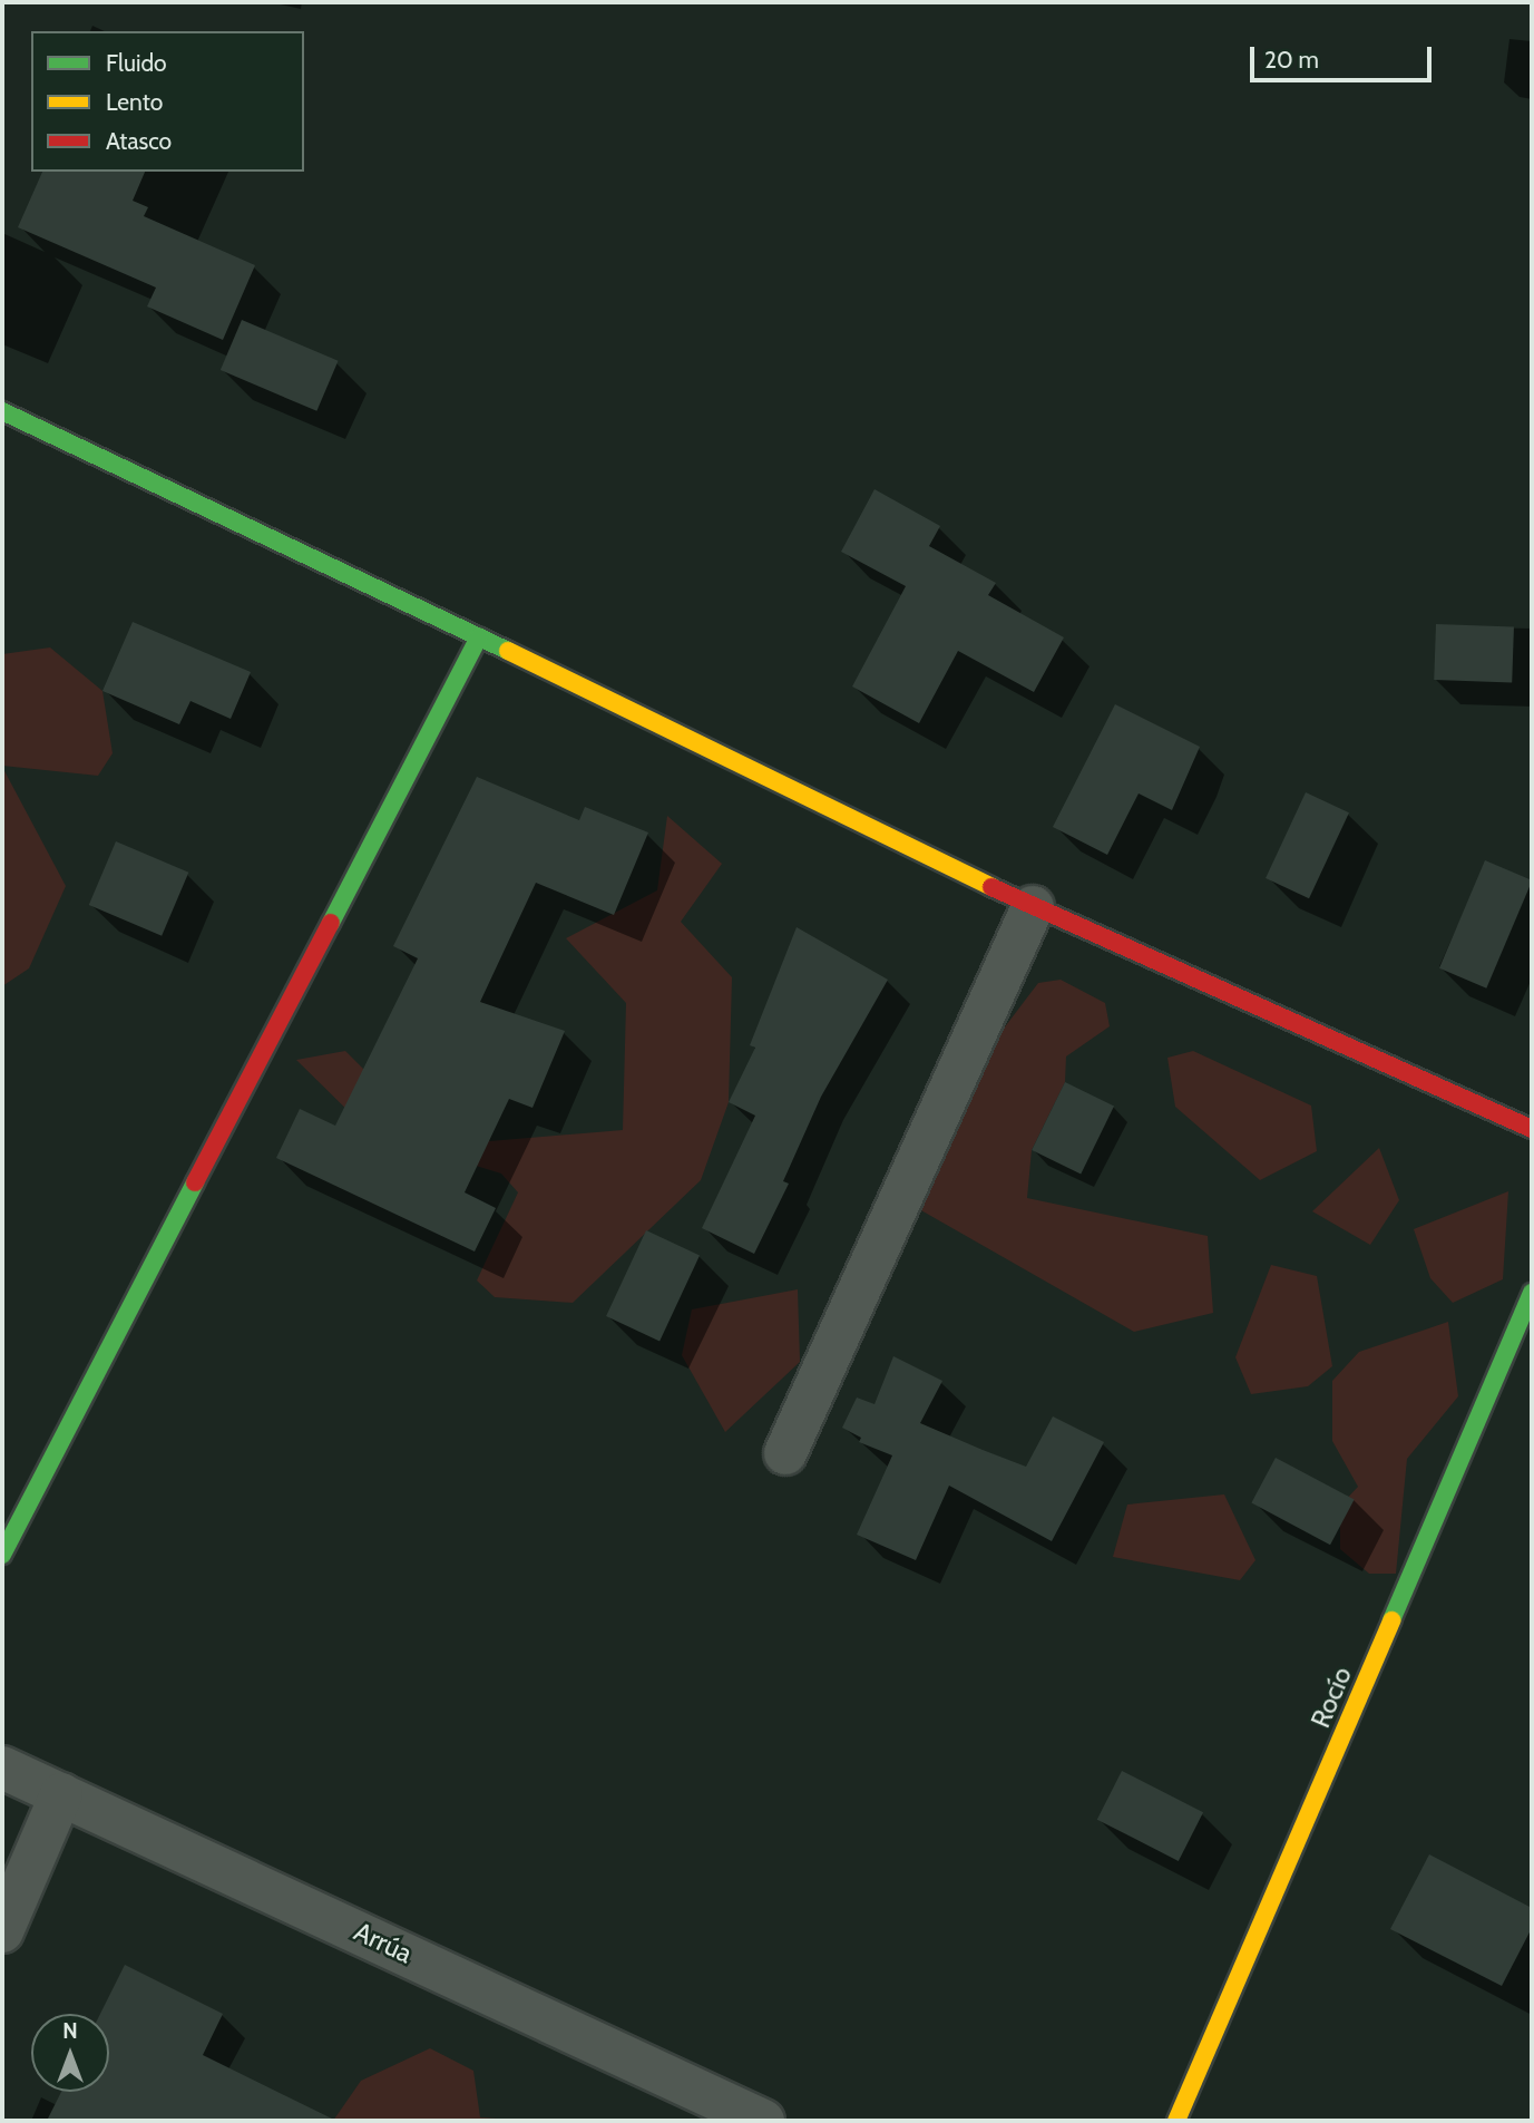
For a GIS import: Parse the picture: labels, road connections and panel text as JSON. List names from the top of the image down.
{
  "streets": {
    "street": ["Rocío", "Arrúa"]
  },
  "legend": ["Fluido", "Lento", "Atasco"],
  "scale_bar": "20 m",
  "north": "top"
}
